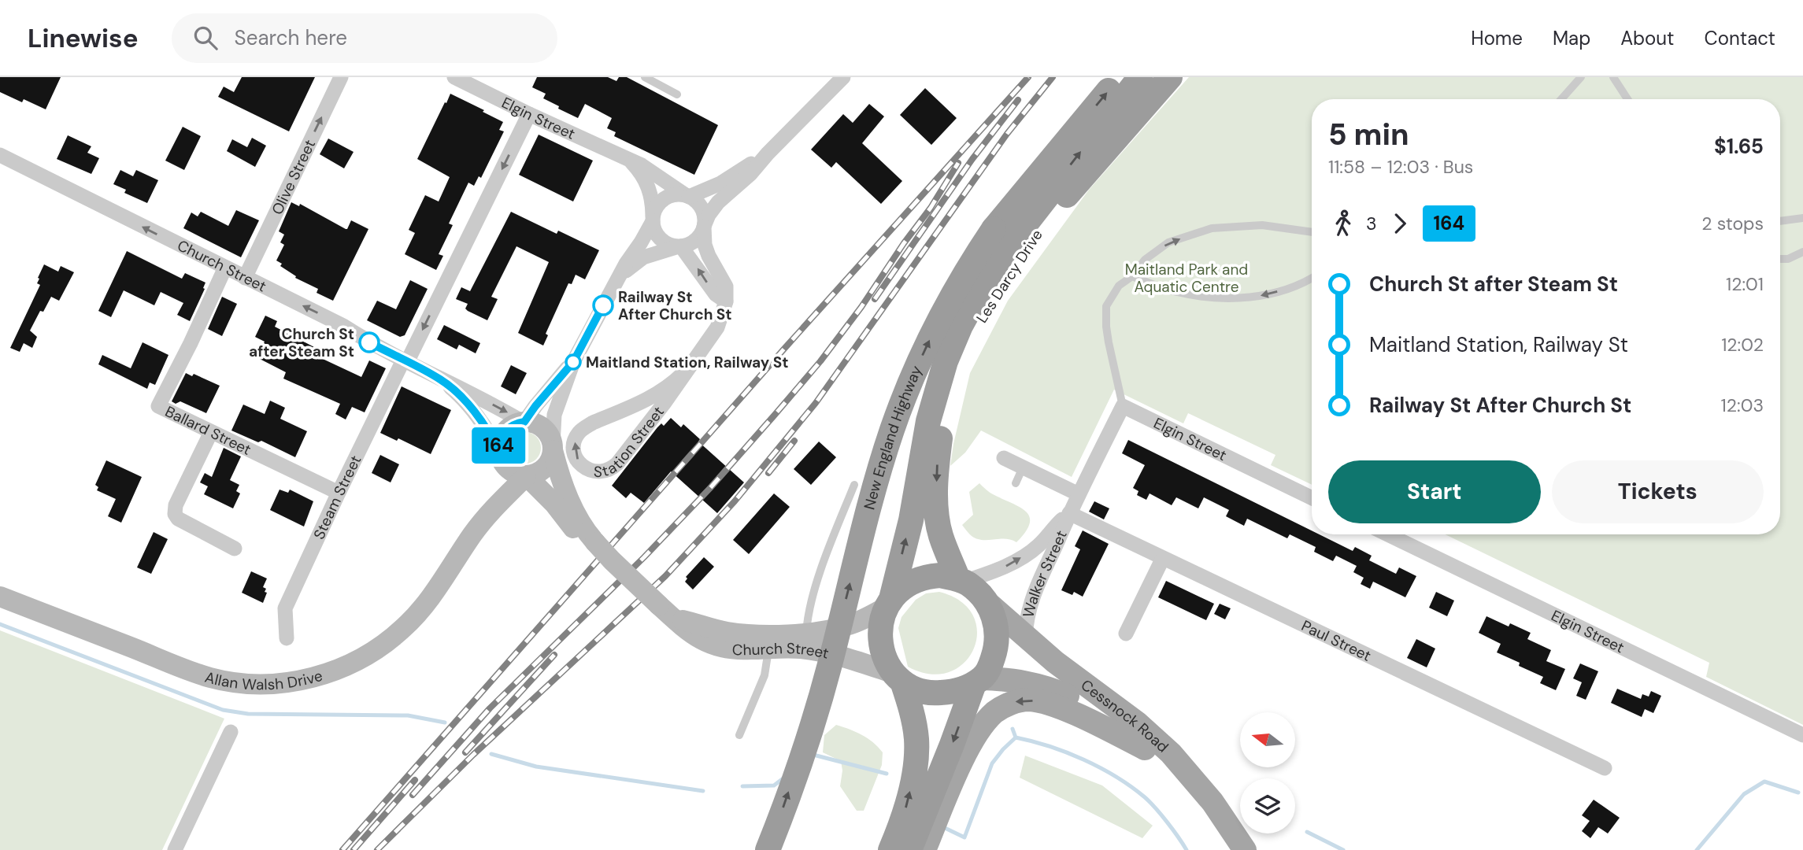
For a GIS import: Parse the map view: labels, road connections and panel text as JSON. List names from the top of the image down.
{
  "streets": {
    "highway": ["Les Darcy Drive", "New England Highway"],
    "main road": ["Church Street", "Allan Walsh Drive", "Cessnock Road"],
    "street": [
      "Elgin Street",
      "Olive Street",
      "Ballard Street",
      "Station Street",
      "Steam Street",
      "Walker Street",
      "Paul Street"
    ]
  },
  "crossings": [
    ["Elgin Street", "Steam Street"],
    ["Elgin Street", "Walker Street"],
    ["Olive Street", "Church Street"],
    ["Church Street", "Les Darcy Drive"],
    ["Church Street", "Ballard Street"],
    ["Church Street", "Steam Street"],
    ["Church Street", "Walker Street"],
    ["Church Street", "Allan Walsh Drive"],
    ["Church Street", "Cessnock Road"],
    ["Les Darcy Drive", "Walker Street"],
    ["Les Darcy Drive", "Cessnock Road"],
    ["Ballard Street", "Steam Street"],
    ["Walker Street", "Paul Street"],
    ["Walker Street", "Cessnock Road"]
  ],
  "one_way": ["Olive Street", "Steam Street"],
  "parks": ["Maitland Park and Aquatic Centre"],
  "places": ["Railway St After Church St", "Church St after Steam St", "Maitland Station, Railway St"],
  "lines": ["bus line 164"],
  "north": "left",
  "page": {
    "header": "Linewise",
    "search": "Search here",
    "nav": [
      "Home",
      "Map",
      "About",
      "Contact"
    ],
    "on_map": "164",
    "heading": ["5 min", "11:58 – 12:03 · Bus", "$1.65"],
    "legs": ["3", "164", "2 stops"],
    "list": [
      {
        "name": "Church St after Steam St",
        "value": "12:01"
      },
      {
        "name": "Maitland Station, Railway St",
        "value": "12:02"
      },
      {
        "name": "Railway St After Church St",
        "value": "12:03"
      }
    ],
    "buttons": ["Start", "Tickets"]
  }
}
